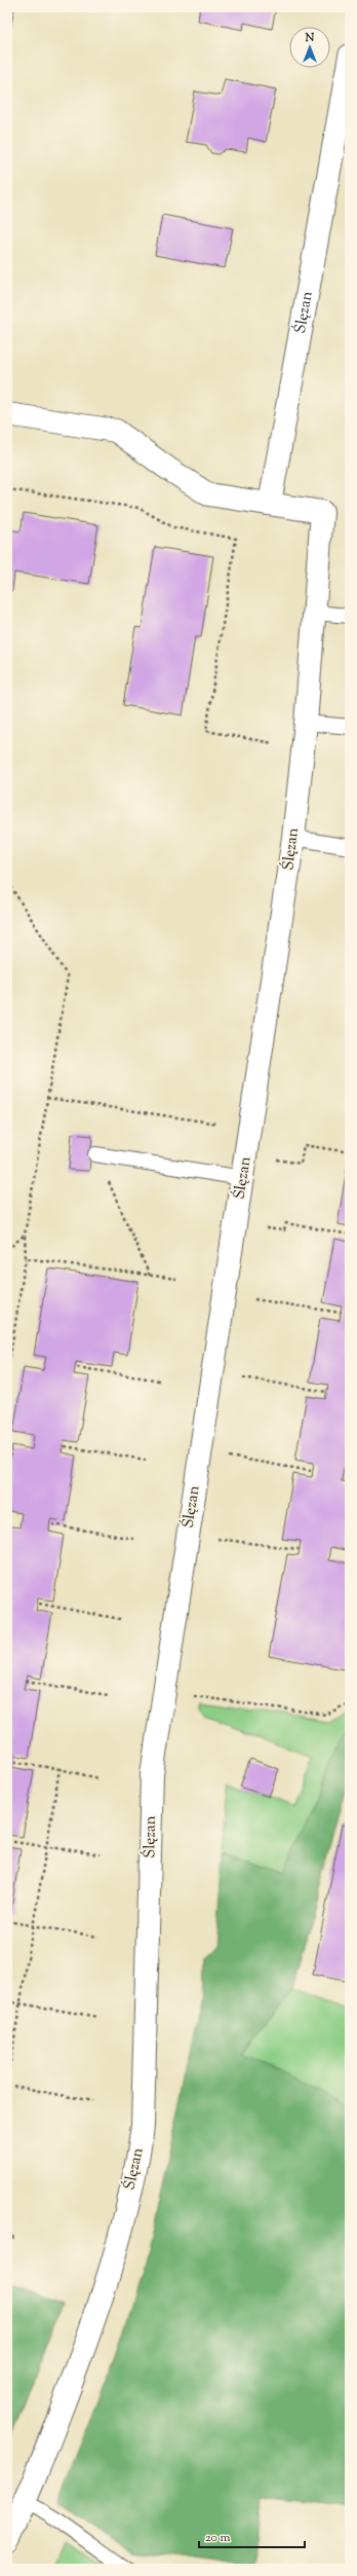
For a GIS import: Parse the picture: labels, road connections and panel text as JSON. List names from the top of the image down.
{
  "streets": {
    "street": ["Ślęzan"]
  },
  "scale_bar": "20 m",
  "north": "top"
}
